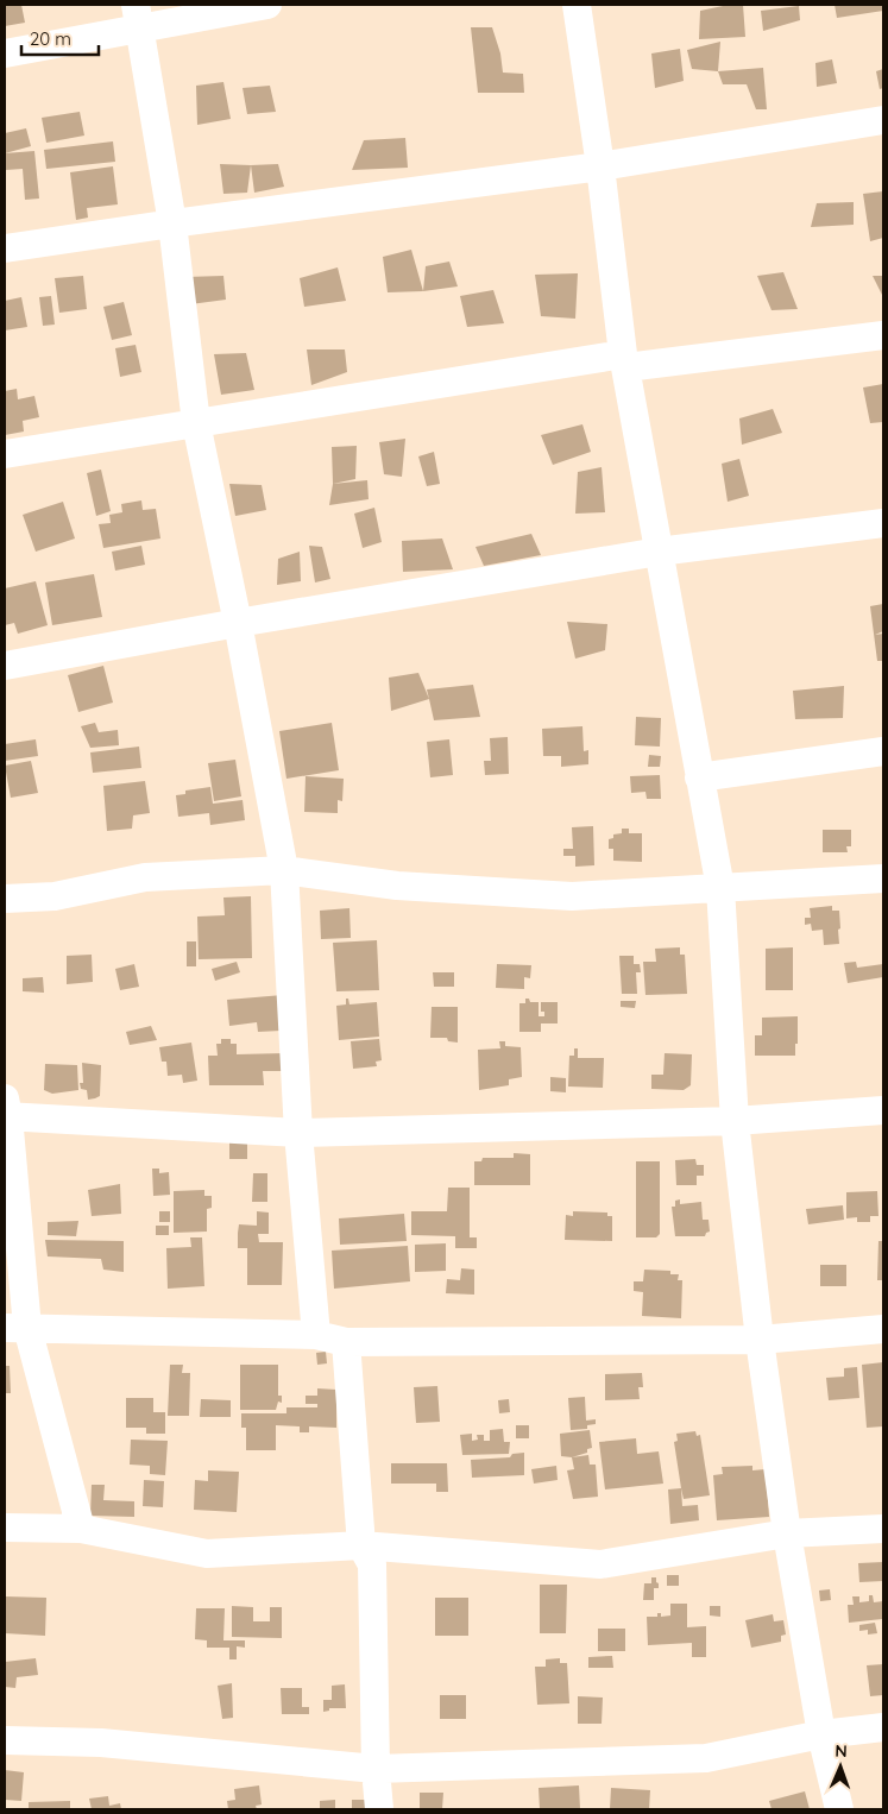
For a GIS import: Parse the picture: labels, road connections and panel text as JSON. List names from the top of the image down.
{
  "scale_bar": "20 m",
  "north": "top"
}
